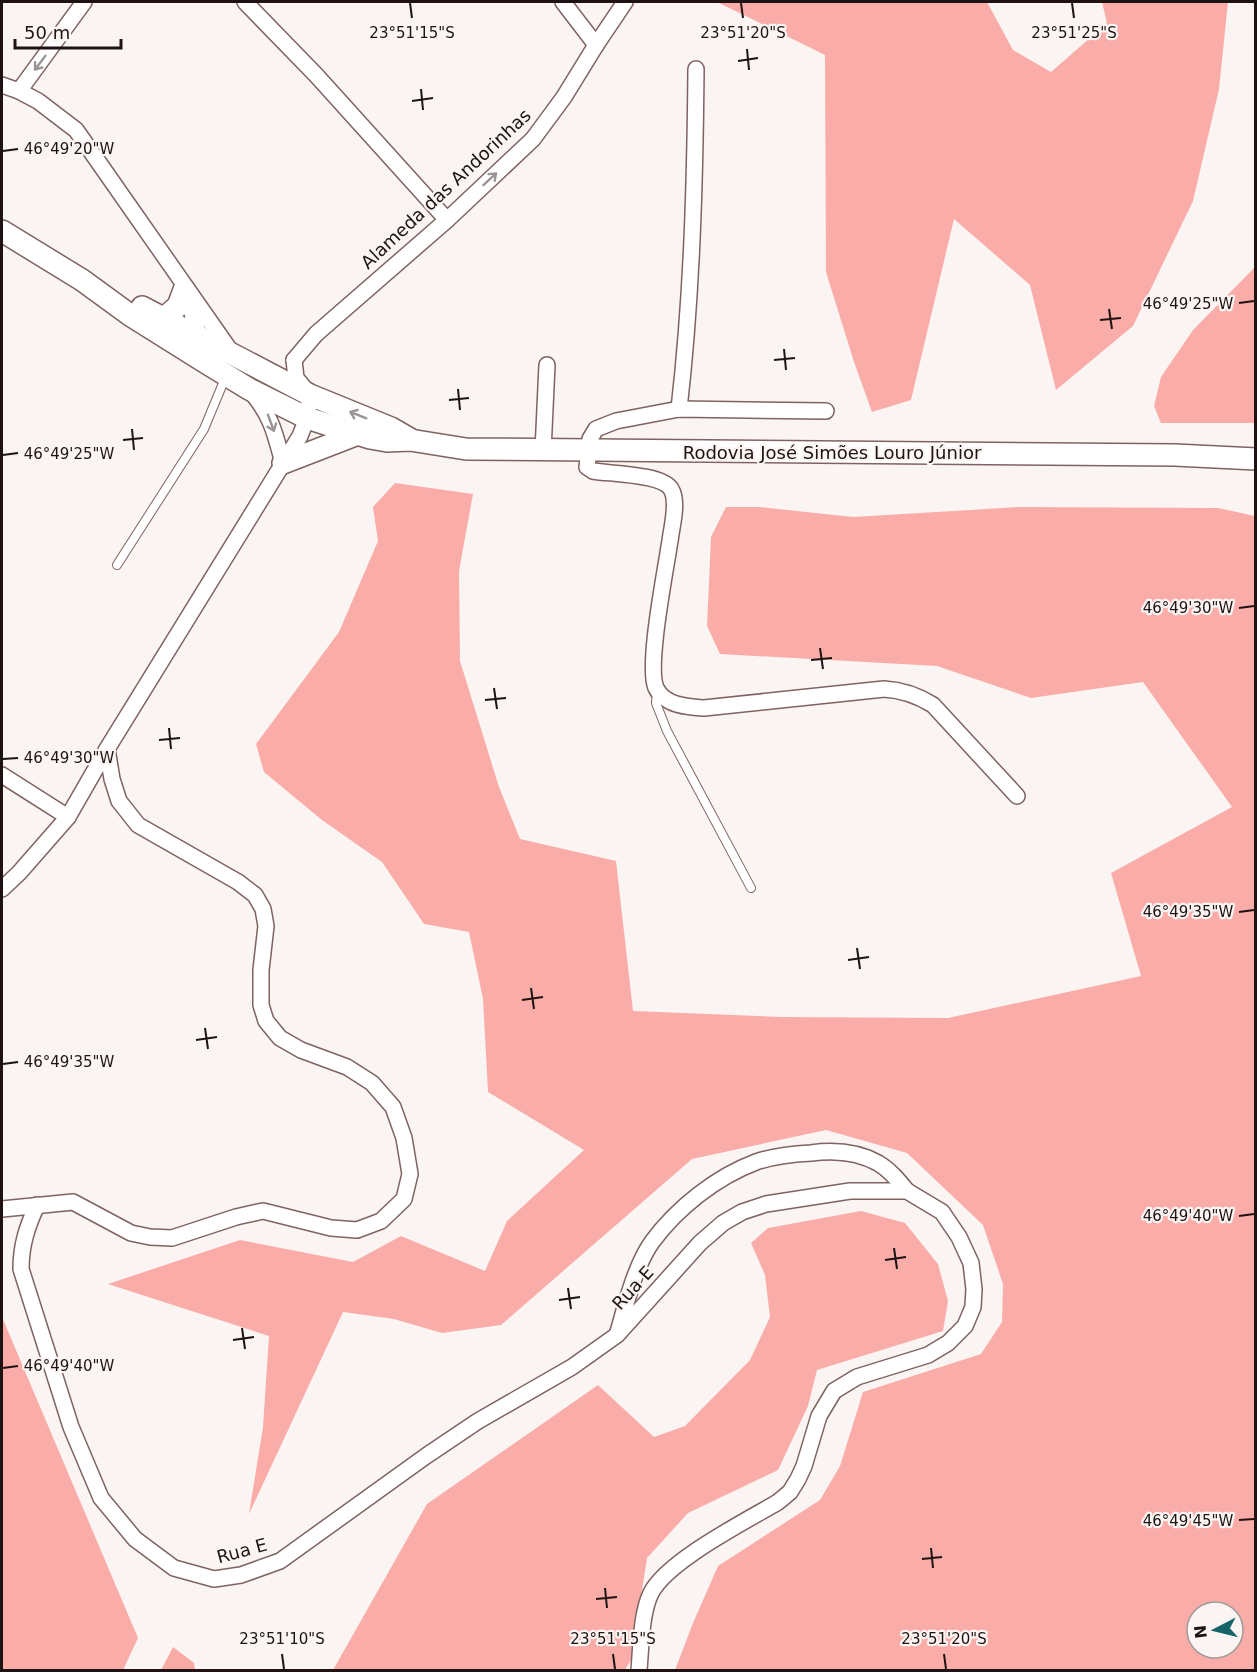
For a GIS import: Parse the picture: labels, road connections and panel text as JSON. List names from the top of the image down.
{
  "streets": {
    "main road": ["Rodovia José Simões Louro Júnior"],
    "street": ["Alameda das Andorinhas", "Rua E"]
  },
  "one_way": ["Alameda das Andorinhas"],
  "scale_bar": "50 m",
  "north": "left",
  "coordinates": [
    "23°51'15\"S",
    "23°51'20\"S",
    "23°51'25\"S",
    "46°49'20\"W",
    "46°49'25\"W",
    "46°49'30\"W",
    "46°49'35\"W",
    "46°49'40\"W",
    "46°49'45\"W",
    "23°51'10\"S"
  ]
}
